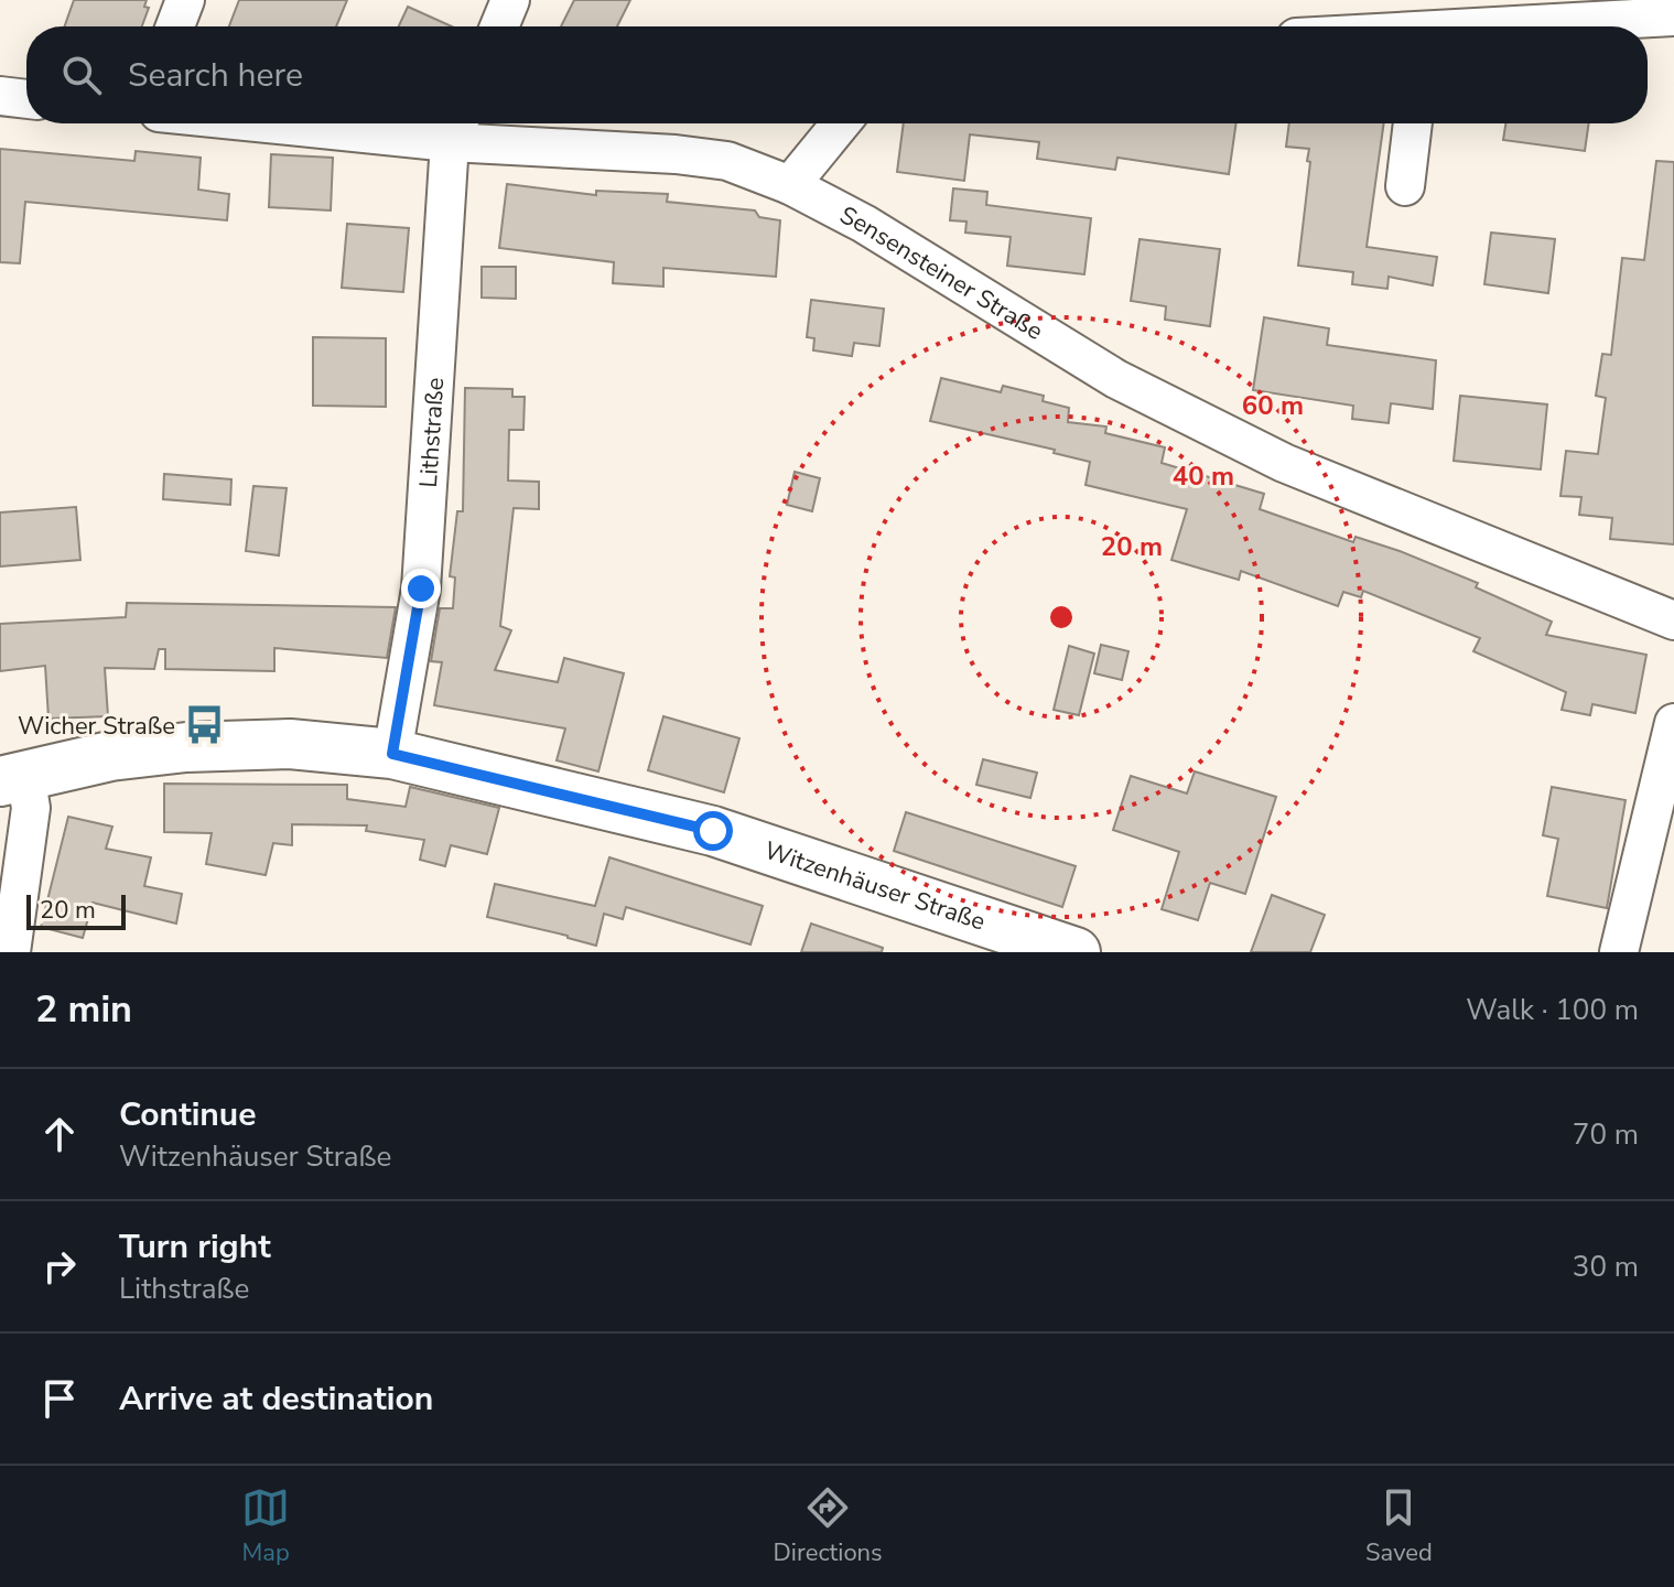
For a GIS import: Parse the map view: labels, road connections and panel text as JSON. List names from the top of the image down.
{
  "streets": {
    "main road": ["Witzenhäuser Straße"],
    "street": ["Sensensteiner Straße", "Lithstraße"]
  },
  "crossings": [
    ["Sensensteiner Straße", "Lithstraße"],
    ["Lithstraße", "Witzenhäuser Straße"]
  ],
  "places": {
    "bus stop": ["Wicher Straße"]
  },
  "scale_bar": "20 m",
  "page": {
    "search": "Search here",
    "scale": "20 m",
    "heading": ["2 min", "Walk · 100 m"],
    "list": [
      ["Continue", "Witzenhäuser Straße", "70 m"],
      ["Turn right", "Lithstraße", "30 m"],
      "Arrive at destination"
    ],
    "nav": ["Map", "Directions", "Saved"]
  },
  "rings": ["60 m", "40 m", "20 m"]
}
